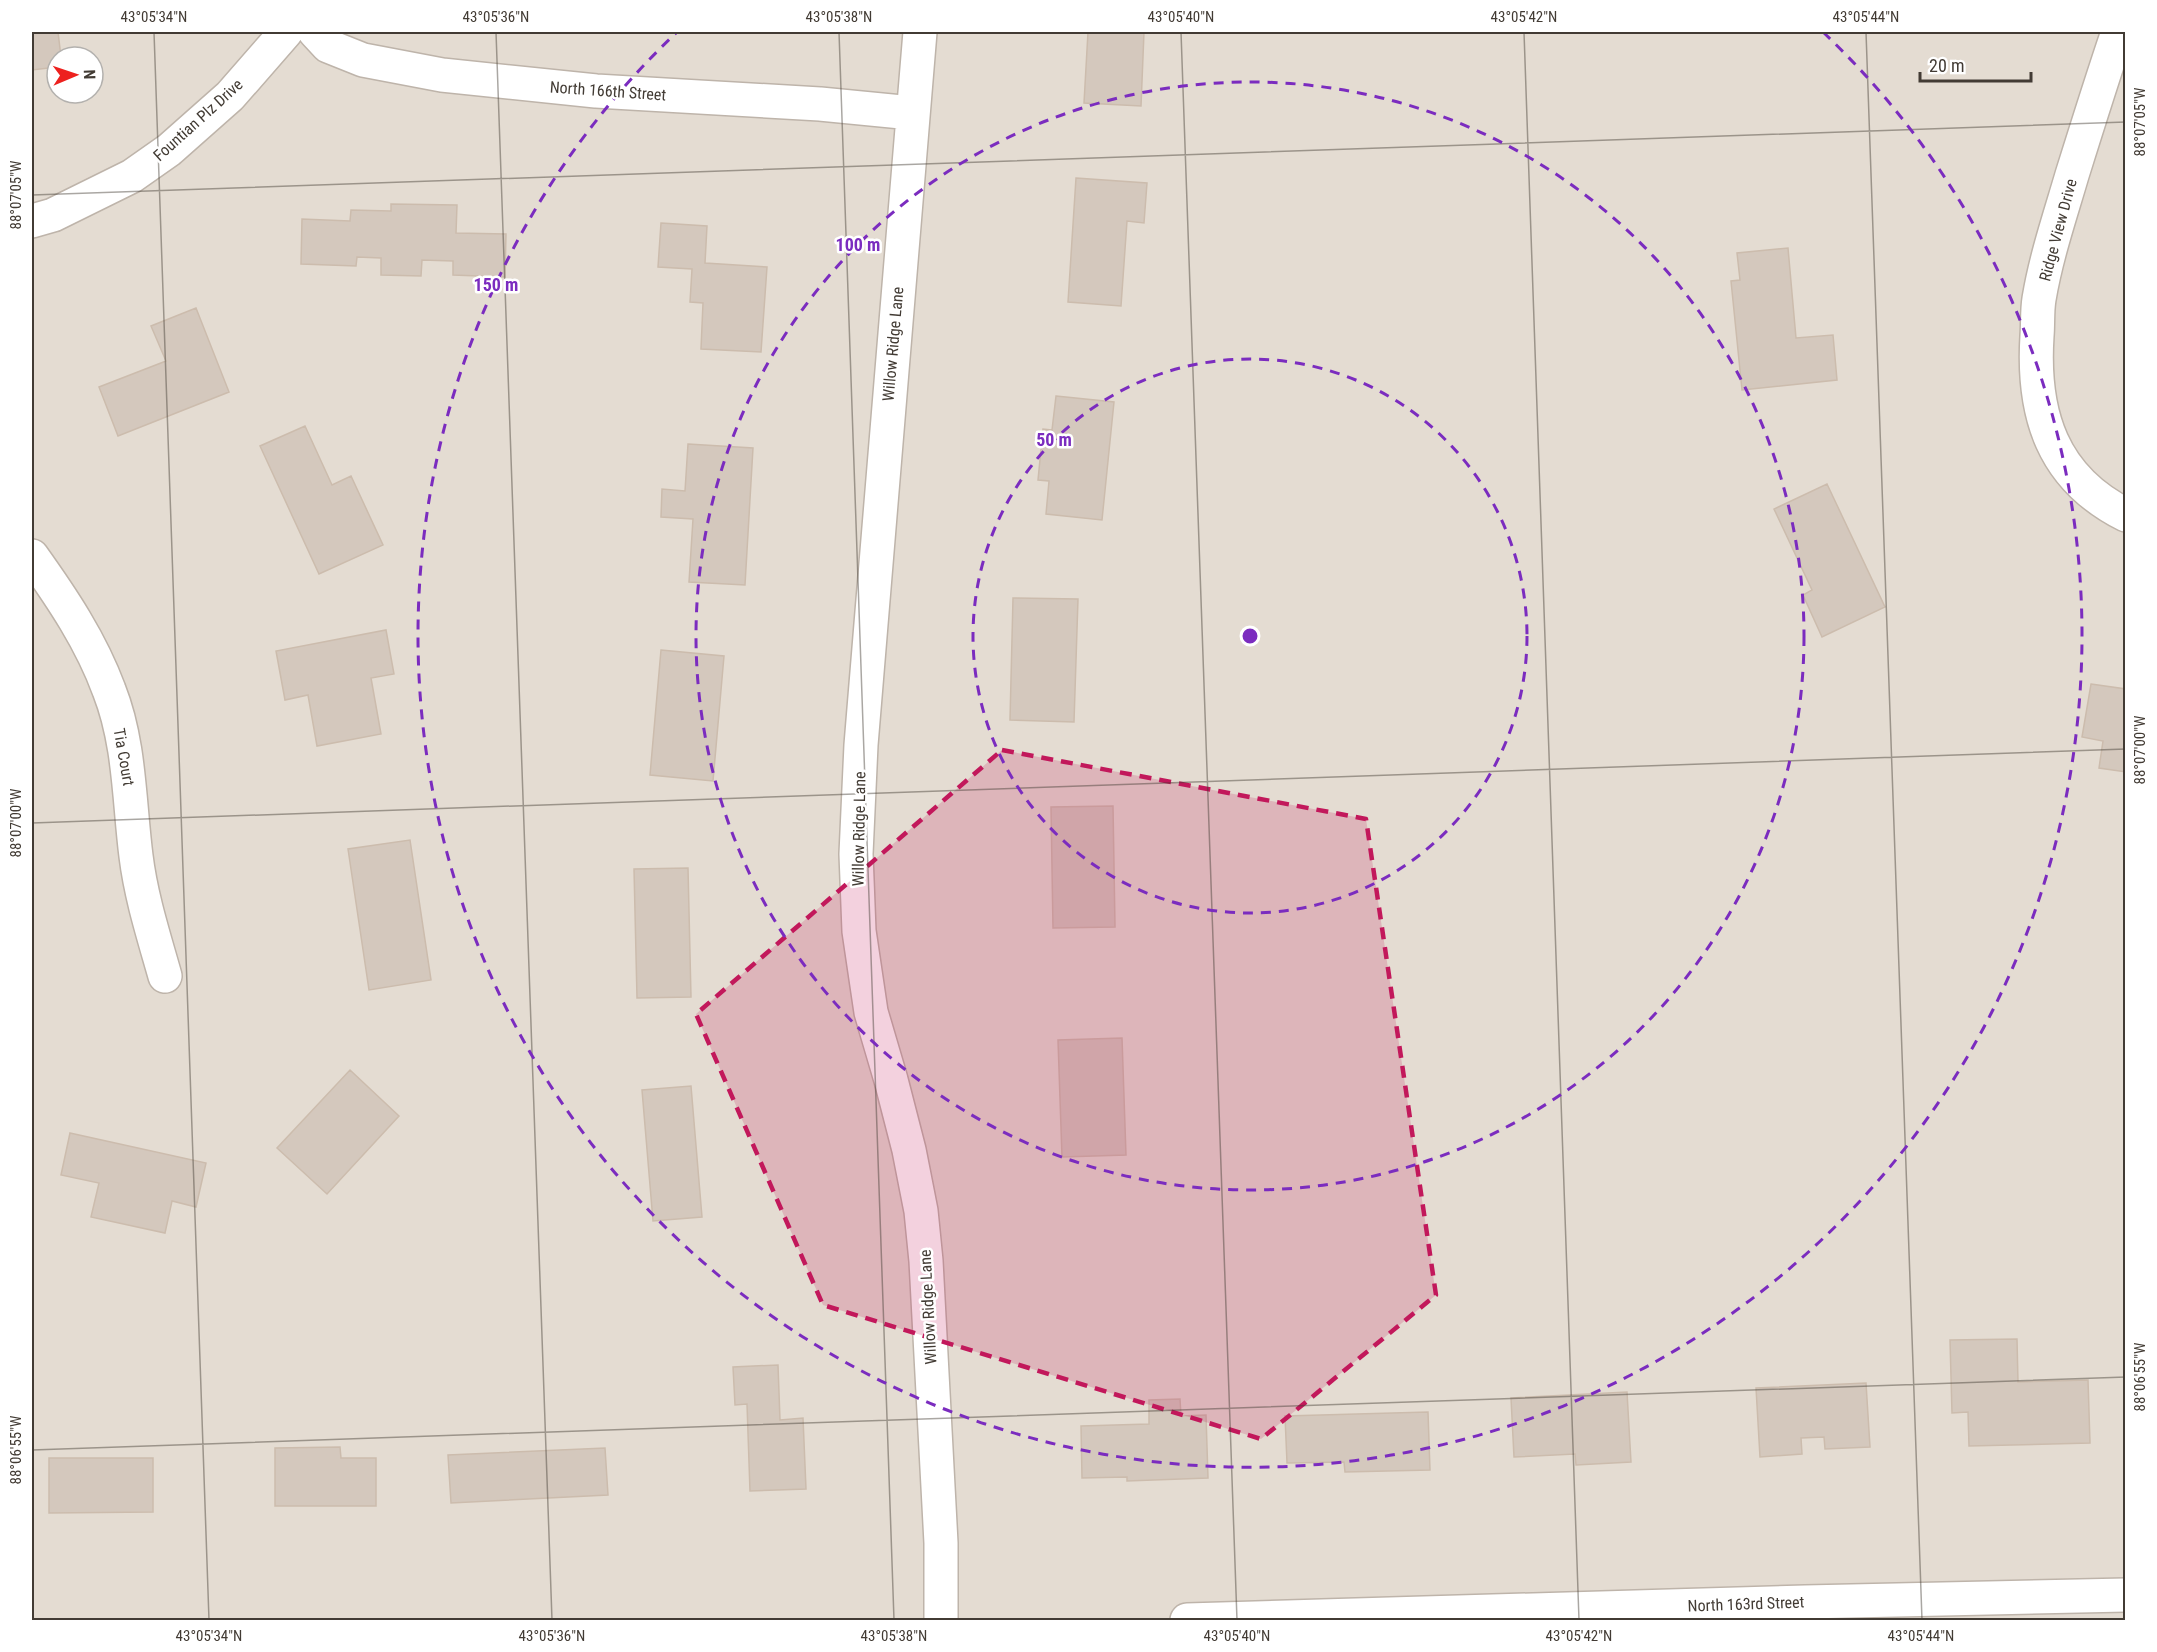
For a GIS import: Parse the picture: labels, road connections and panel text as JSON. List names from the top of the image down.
{
  "streets": {
    "street": [
      "North 166th Street",
      "Fountian Plz Drive",
      "Ridge View Drive",
      "Willow Ridge Lane",
      "Tia Court",
      "North 163rd Street"
    ]
  },
  "crossings": [
    ["North 166th Street", "Willow Ridge Lane"]
  ],
  "scale_bar": "20 m",
  "north": "right",
  "coordinates": [
    "43°05'34\"N",
    "43°05'36\"N",
    "43°05'38\"N",
    "43°05'40\"N",
    "43°05'42\"N",
    "43°05'44\"N",
    "88°07'05\"W",
    "88°07'00\"W",
    "88°06'55\"W"
  ],
  "rings": ["100 m", "150 m", "50 m"]
}
